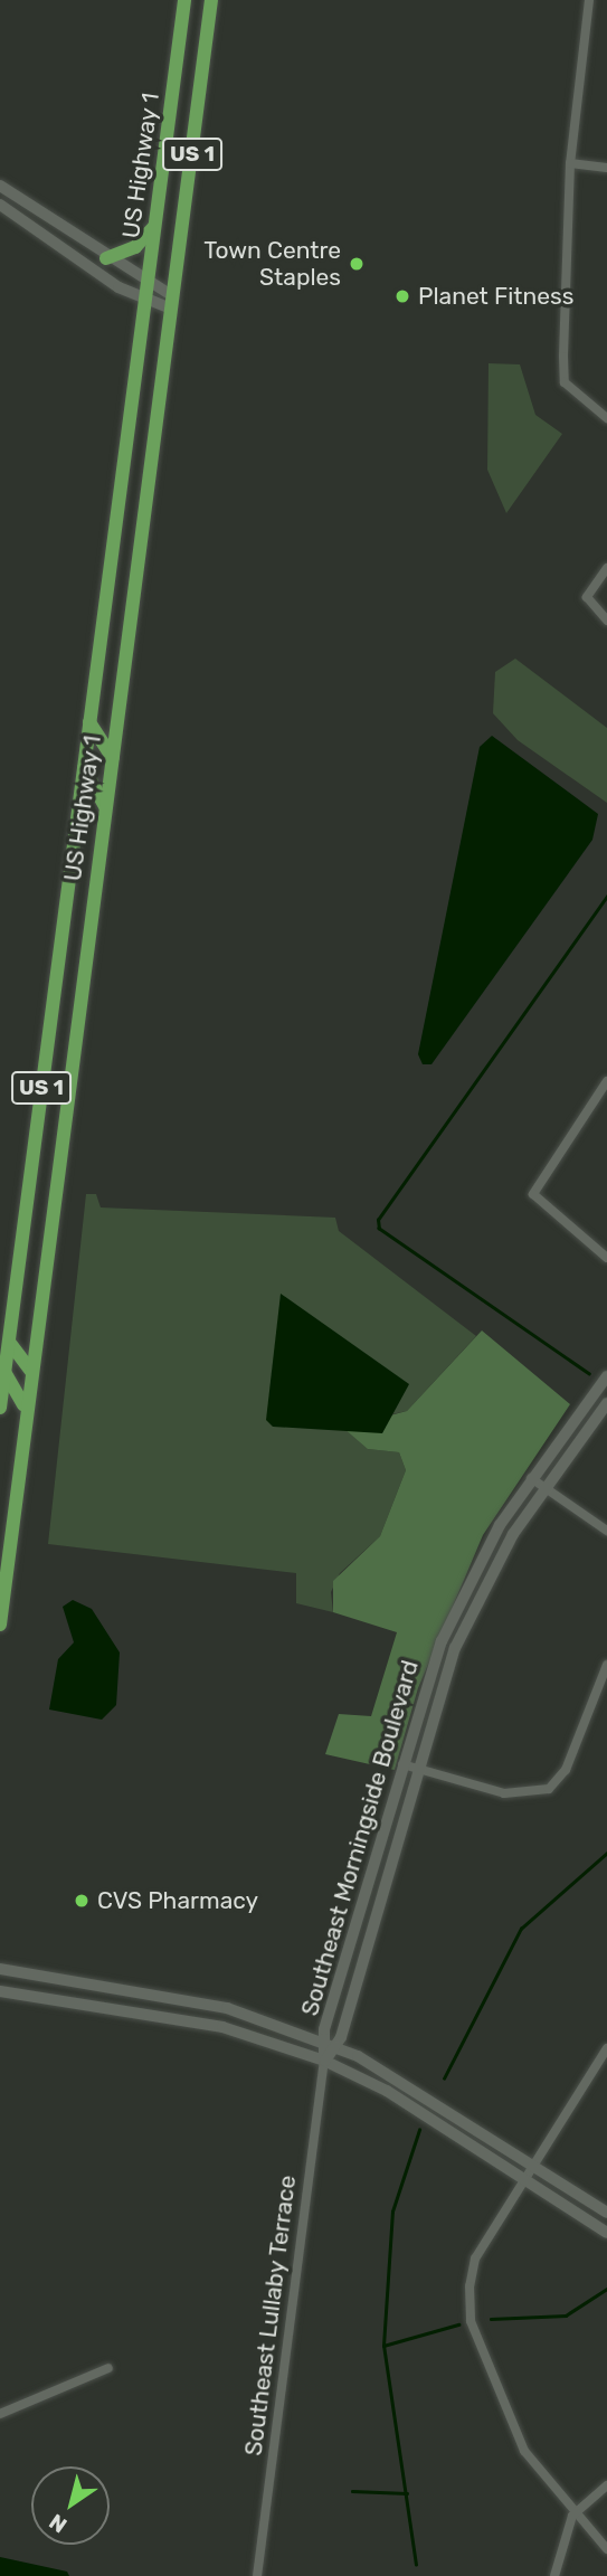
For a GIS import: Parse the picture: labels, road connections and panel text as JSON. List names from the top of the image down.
{
  "streets": {
    "main road": ["US 1", "US Highway 1"],
    "street": ["Southeast Morningside Boulevard", "Southeast Lullaby Terrace"]
  },
  "crossings": [
    ["Southeast Morningside Boulevard", "Southeast Lullaby Terrace"]
  ],
  "places": ["Town Centre Staples", "Planet Fitness", "CVS Pharmacy"],
  "north": "bottom left"
}
